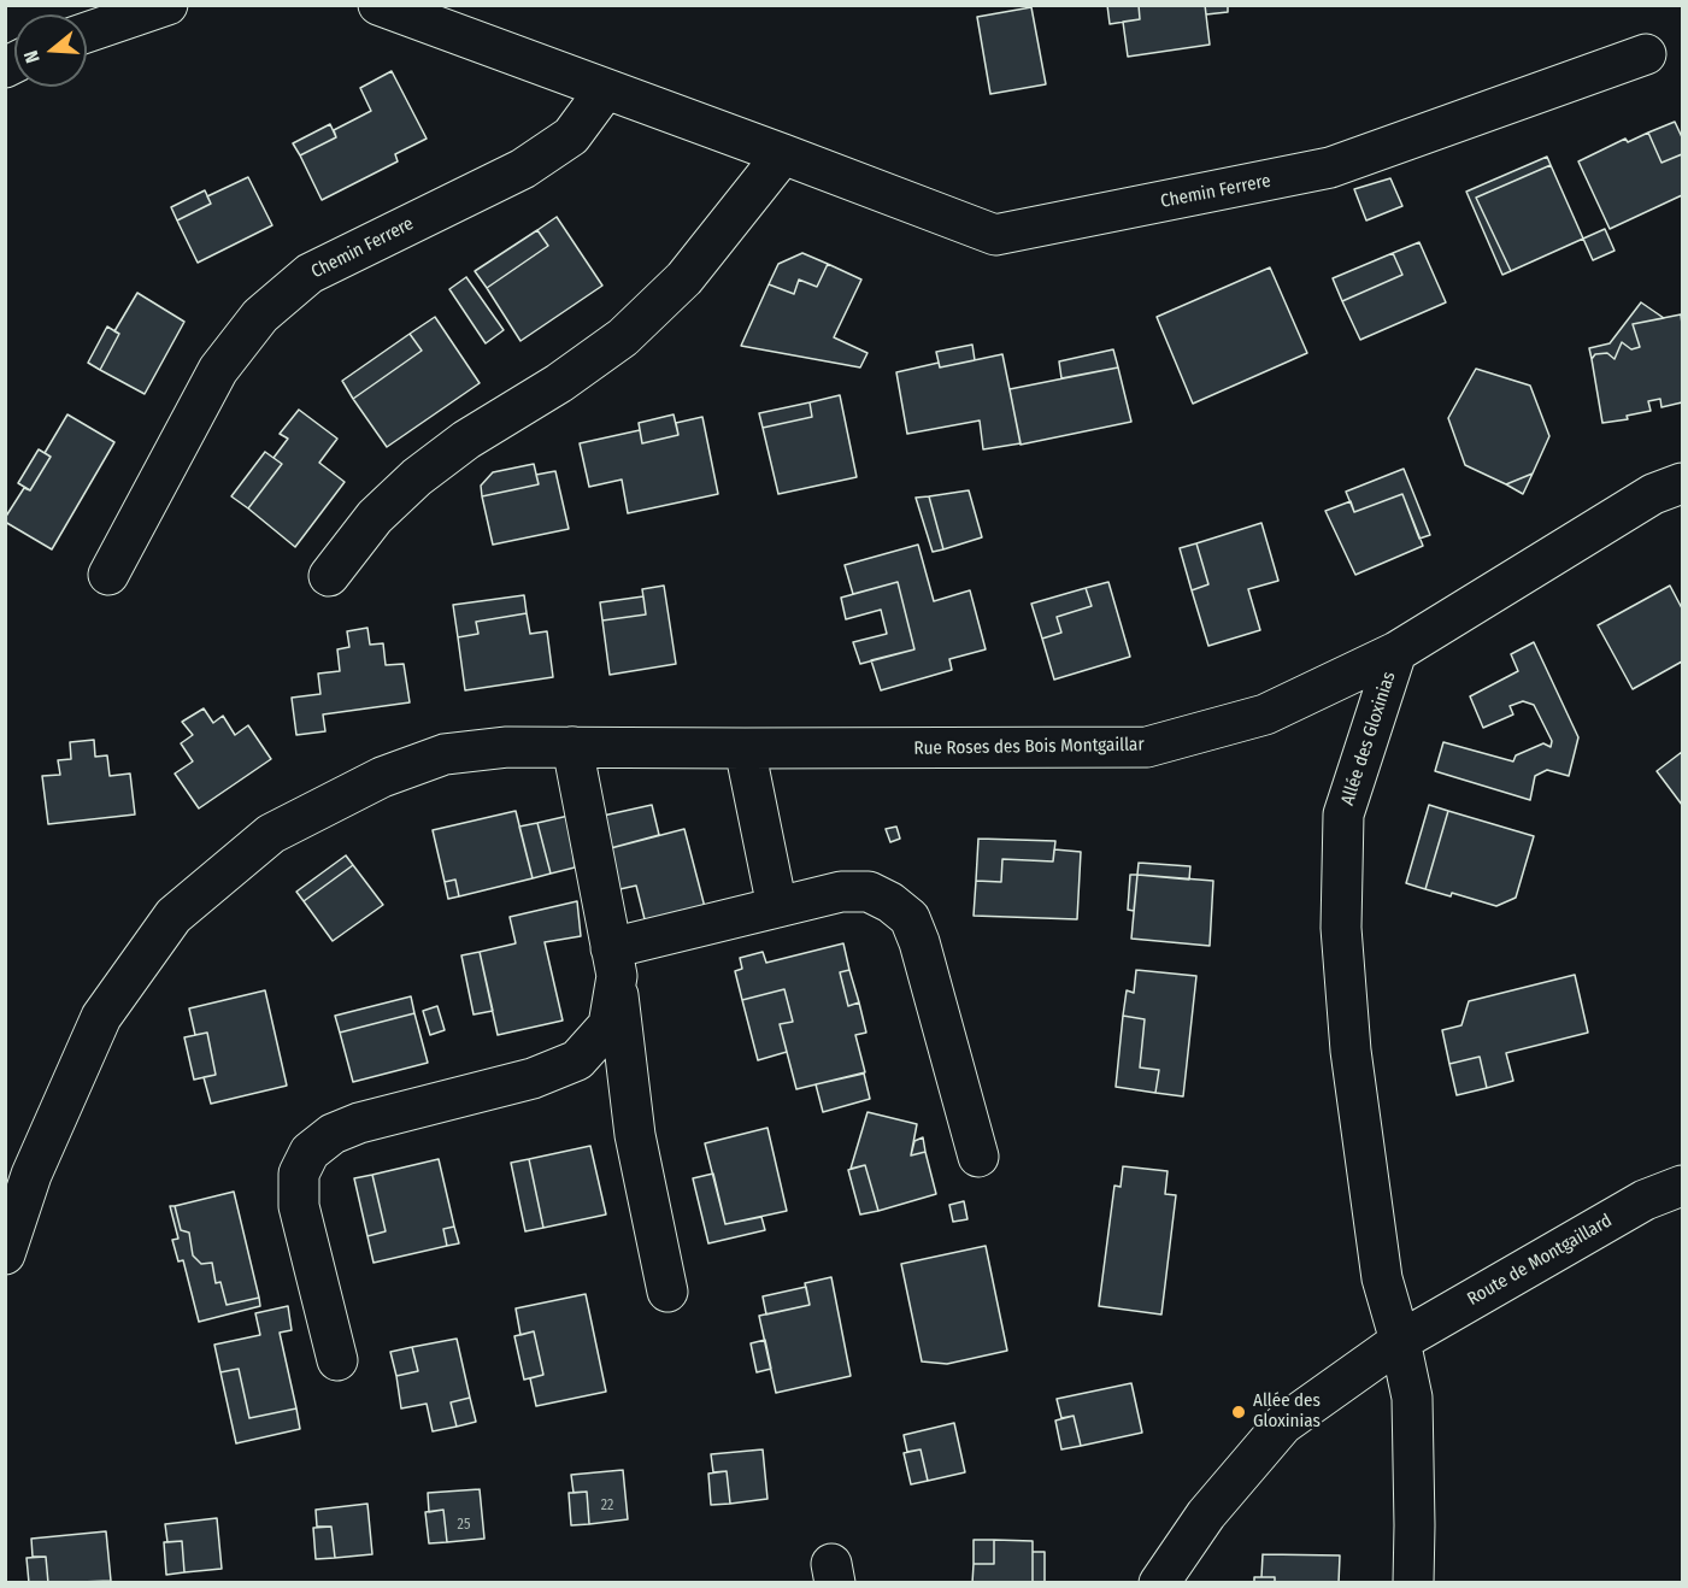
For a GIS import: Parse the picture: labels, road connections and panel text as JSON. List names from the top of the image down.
{
  "streets": {
    "street": [
      "Chemin Ferrere",
      "Allée des Gloxinias",
      "Rue Roses des Bois Montgaillar",
      "Route de Montgaillard"
    ]
  },
  "crossings": [
    ["Allée des Gloxinias", "Rue Roses des Bois Montgaillar"],
    ["Allée des Gloxinias", "Route de Montgaillard"]
  ],
  "places": ["Allée des Gloxinias"],
  "house_numbers": ["22", "25"],
  "north": "left"
}
